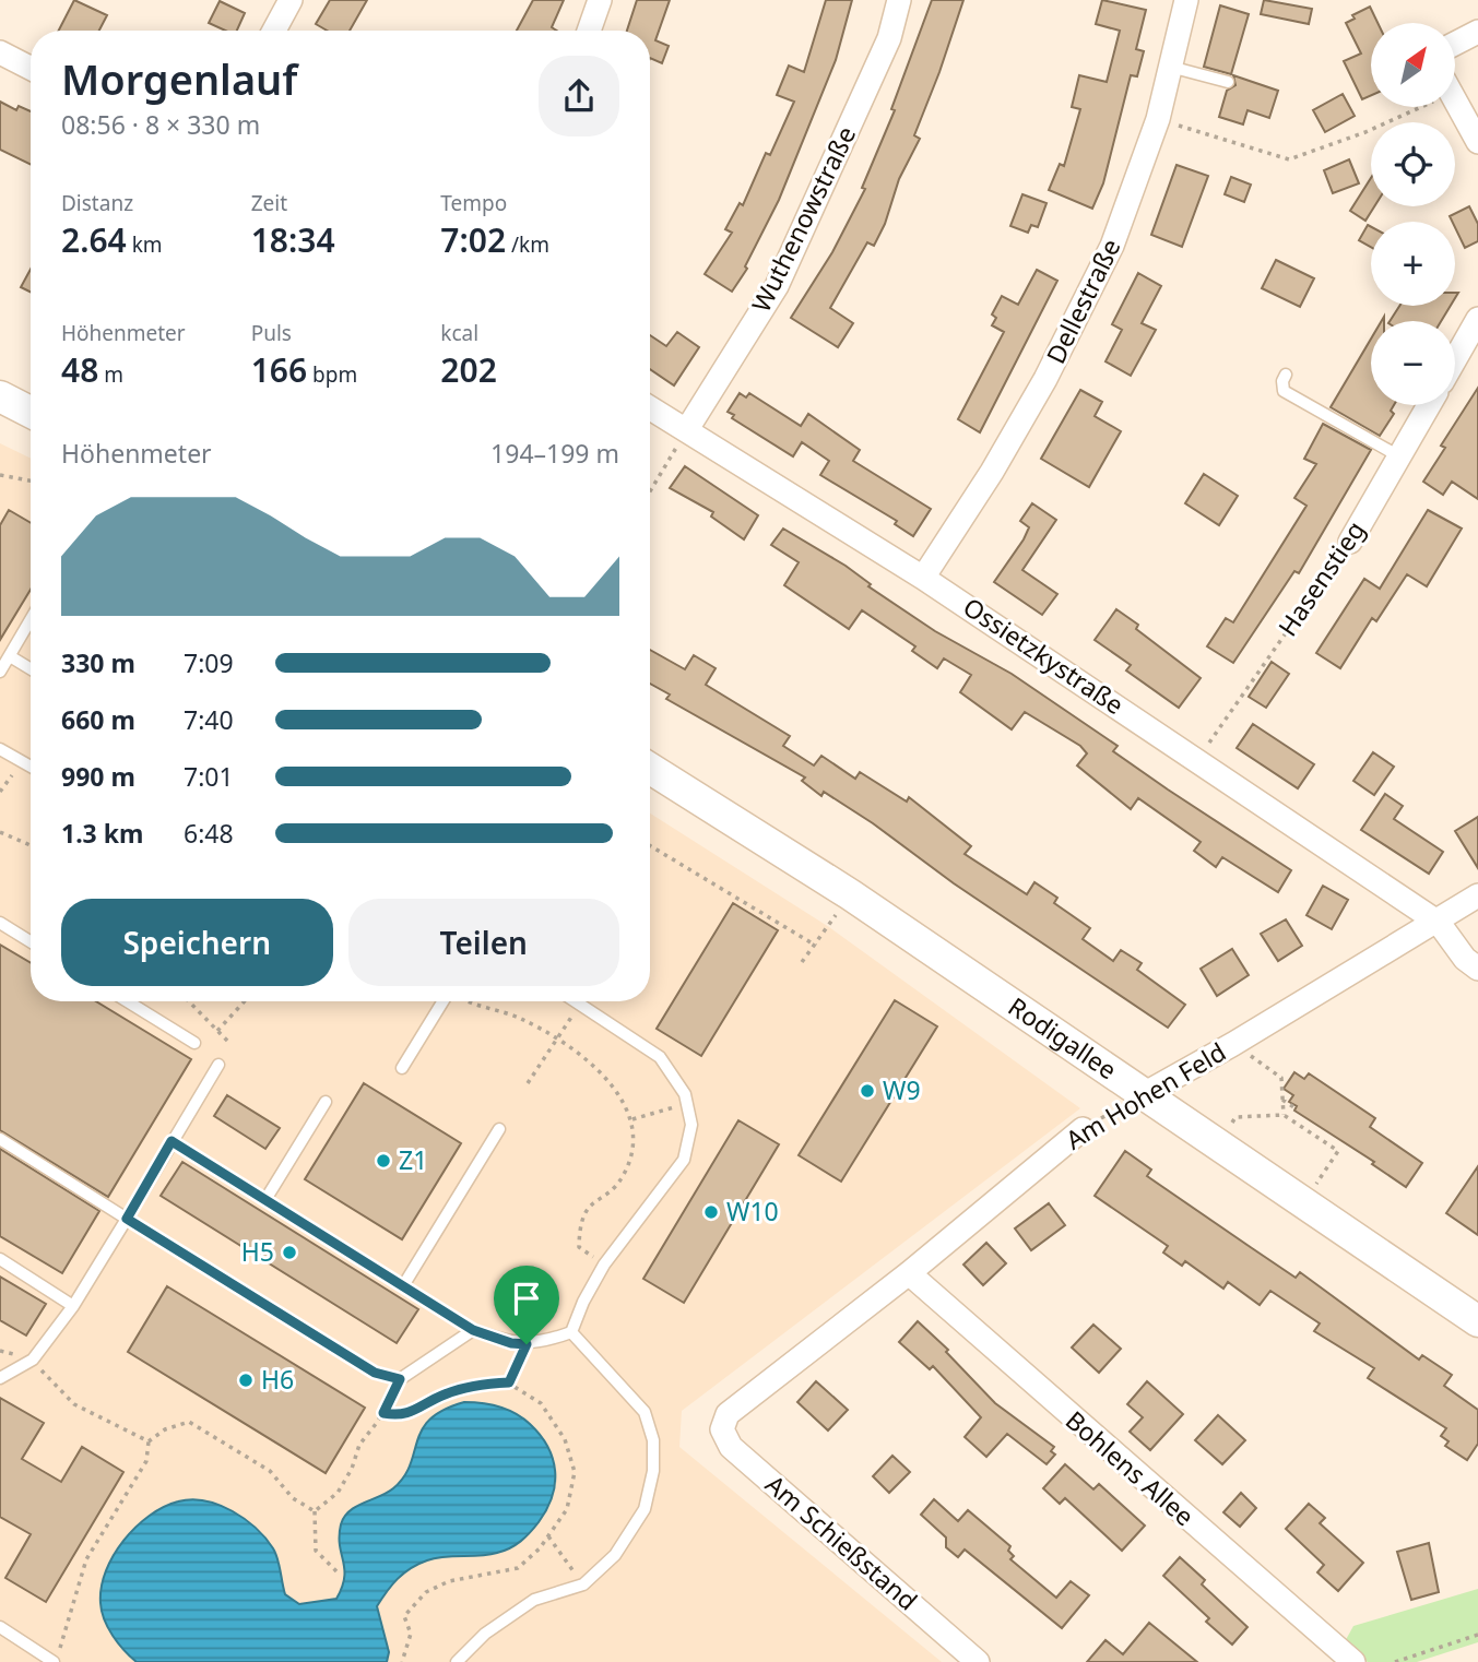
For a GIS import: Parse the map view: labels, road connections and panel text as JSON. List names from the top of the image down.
{
  "streets": {
    "main road": ["Rodigallee"],
    "street": [
      "Wuthenowstraße",
      "Dellestraße",
      "Hasenstieg",
      "Ossietzkystraße",
      "Am Hohen Feld",
      "Bohlens Allee",
      "Am Schießstand"
    ]
  },
  "crossings": [
    ["Wuthenowstraße", "Ossietzkystraße"],
    ["Dellestraße", "Ossietzkystraße"],
    ["Hasenstieg", "Ossietzkystraße"],
    ["Ossietzkystraße", "Am Hohen Feld"],
    ["Rodigallee", "Am Hohen Feld"],
    ["Am Hohen Feld", "Bohlens Allee"],
    ["Am Hohen Feld", "Am Schießstand"]
  ],
  "places": [
    "W9",
    "Z1",
    "W10",
    "H5",
    "H6"
  ],
  "north": "top right",
  "page": {
    "map_buttons": ["+", "−"],
    "heading": ["Morgenlauf", "08:56 · 8 × 330 m"],
    "stats": [
      ["Distanz", "2.64 km"],
      ["Zeit", "18:34"],
      ["Tempo", "7:02 /km"],
      ["Höhenmeter", "48 m"],
      ["Puls", "166 bpm"],
      ["kcal", "202"]
    ],
    "chart": ["Höhenmeter", "194–199 m"],
    "list": [
      {
        "name": "330 m",
        "note": "7:09"
      },
      {
        "name": "660 m",
        "note": "7:40"
      },
      {
        "name": "990 m",
        "note": "7:01"
      },
      {
        "name": "1.3 km",
        "note": "6:48"
      }
    ],
    "buttons": ["Speichern", "Teilen"]
  }
}
